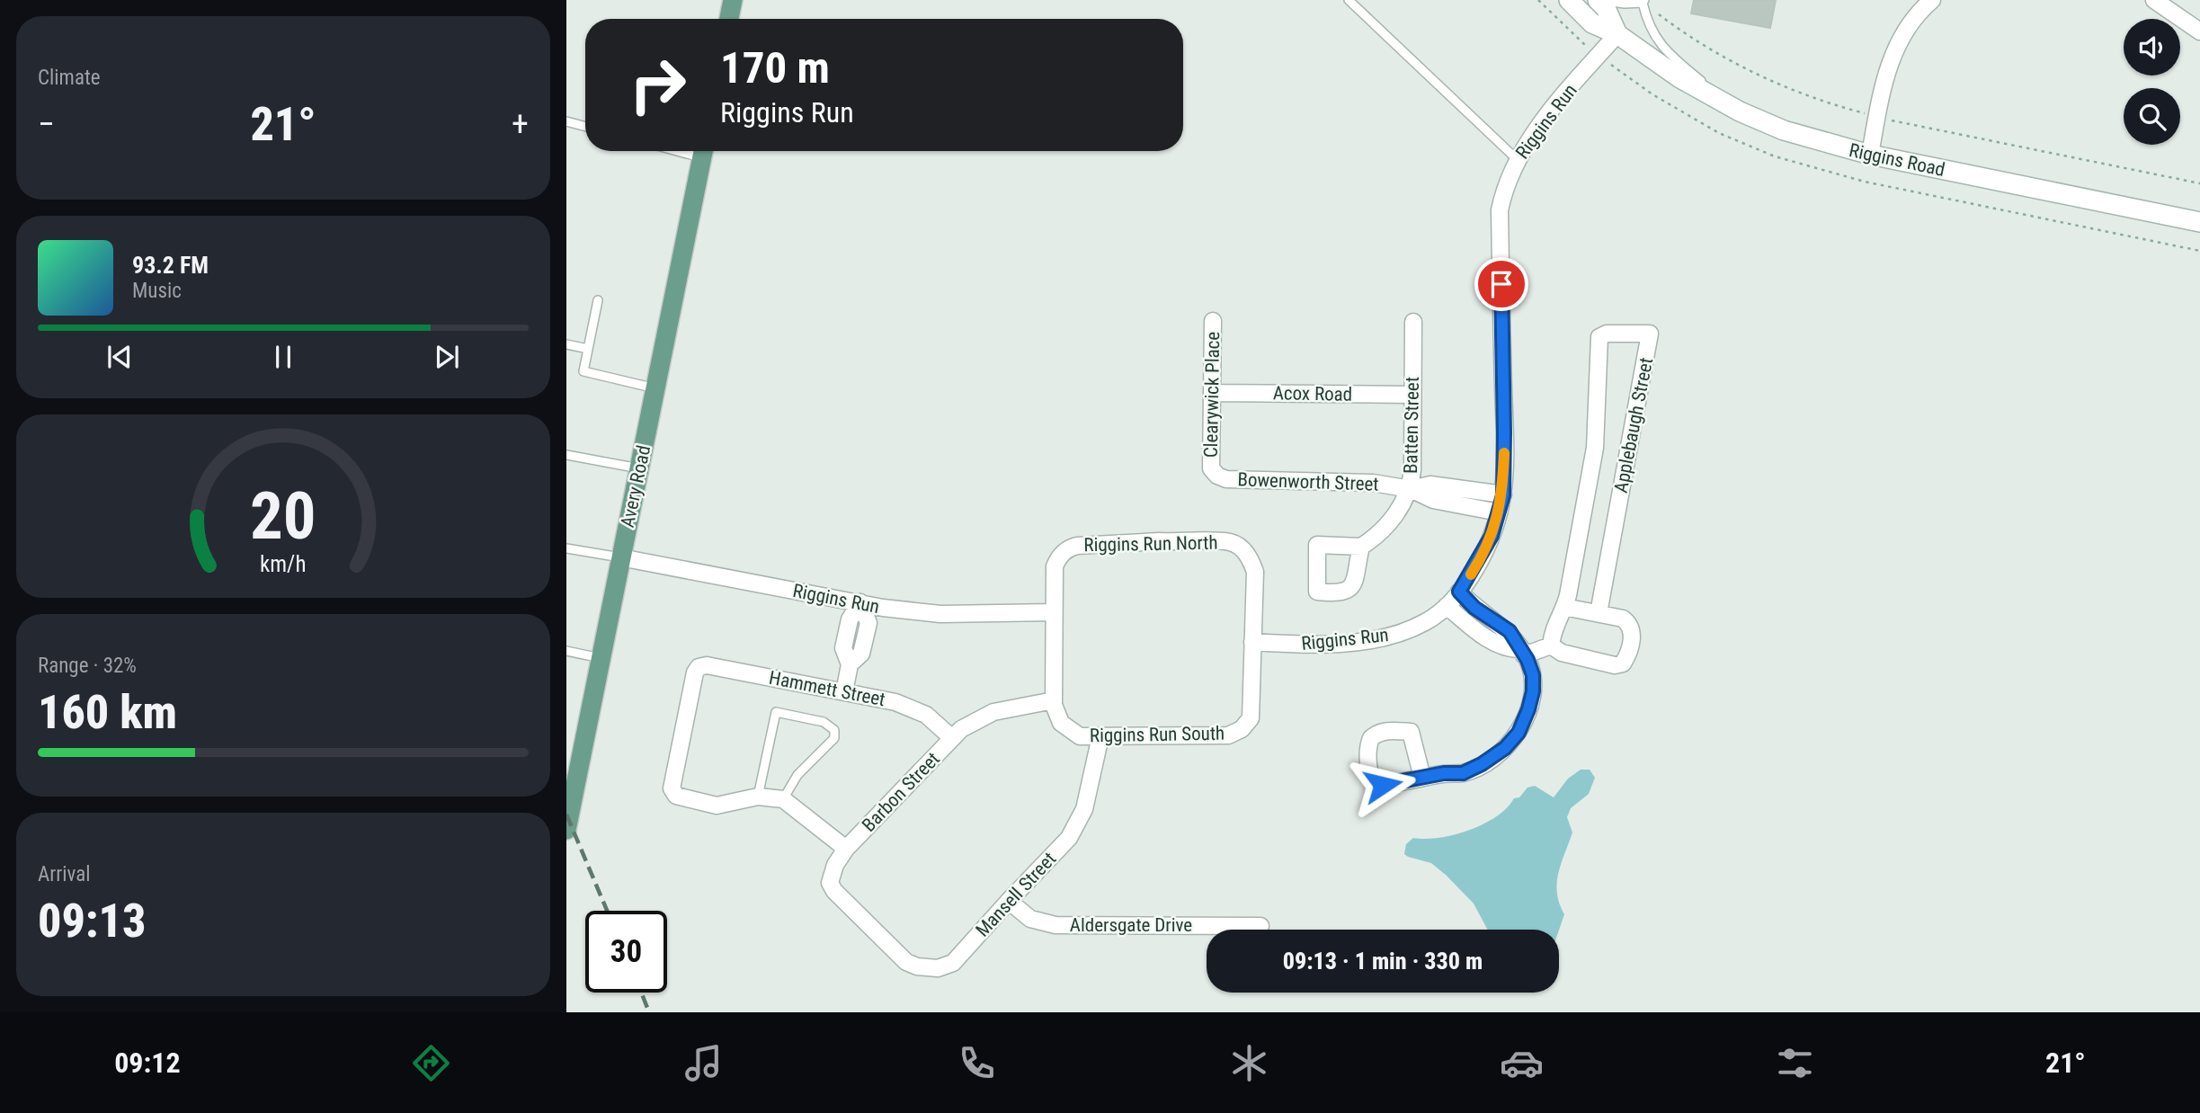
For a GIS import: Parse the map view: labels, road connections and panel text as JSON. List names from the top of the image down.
{
  "streets": {
    "main road": ["Riggins Road", "Avery Road"],
    "street": [
      "Riggins Run",
      "Acox Road",
      "Clearywick Place",
      "Batten Street",
      "Applebaugh Street",
      "Bowenworth Street",
      "Riggins Run North",
      "Hammett Street",
      "Riggins Run South",
      "Barbon Street",
      "Mansell Street",
      "Aldersgate Drive"
    ]
  },
  "crossings": [
    ["Riggins Run", "Riggins Road"],
    ["Riggins Run", "Bowenworth Street"],
    ["Riggins Run", "Avery Road"],
    ["Riggins Run", "Riggins Run North"],
    ["Riggins Run", "Riggins Run South"],
    ["Acox Road", "Clearywick Place"],
    ["Acox Road", "Batten Street"],
    ["Clearywick Place", "Bowenworth Street"],
    ["Batten Street", "Bowenworth Street"],
    ["Riggins Run North", "Riggins Run South"],
    ["Hammett Street", "Barbon Street"],
    ["Riggins Run South", "Barbon Street"],
    ["Riggins Run South", "Mansell Street"],
    ["Barbon Street", "Mansell Street"],
    ["Mansell Street", "Aldersgate Drive"]
  ],
  "page": {
    "tile": [
      "Climate",
      ["Range · 32%", "160 km"],
      ["Arrival", "09:13"]
    ],
    "turn": ["170 m", "Riggins Run"],
    "heat": ["−", "21°", "+"],
    "song": ["93.2 FM", "Music"],
    "limit": "30",
    "trip": "09:13 · 1 min · 330 m",
    "tabs": ["09:12", "21°"],
    "gauge": ["20", "km/h"]
  }
}
